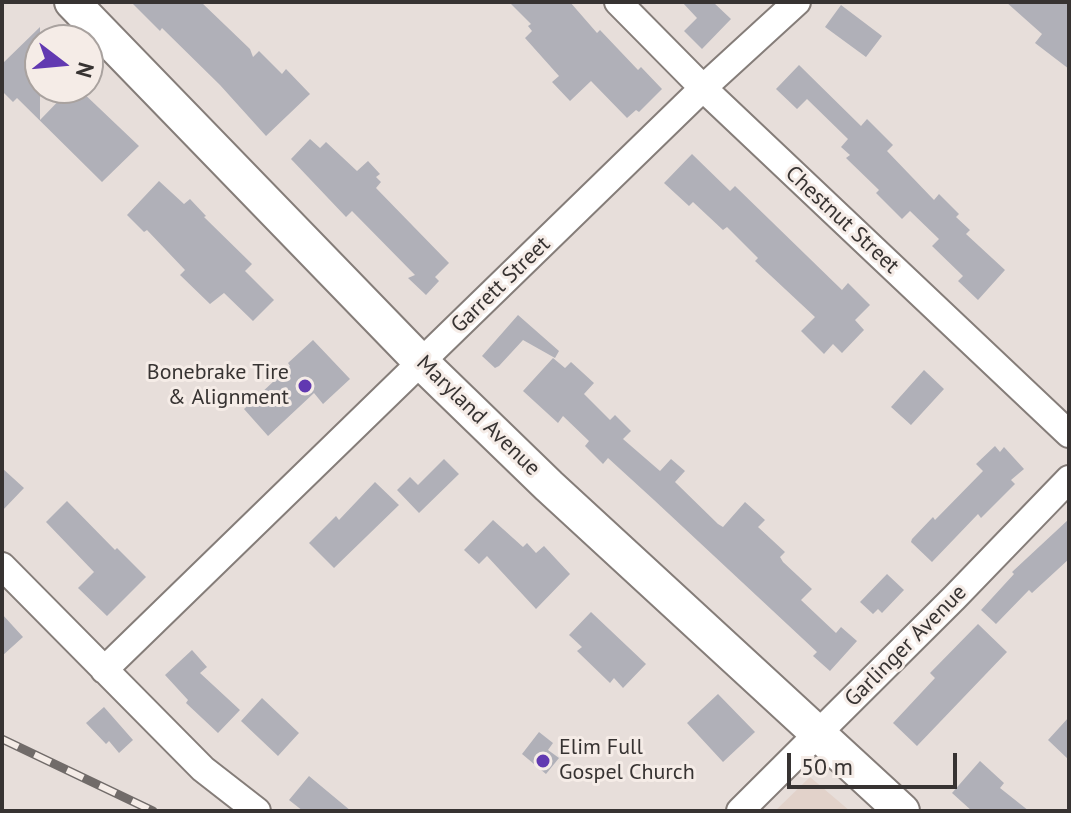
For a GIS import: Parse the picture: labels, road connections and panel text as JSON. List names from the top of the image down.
{
  "streets": {
    "street": [
      "Chestnut Street",
      "Garrett Street",
      "Maryland Avenue",
      "Garlinger Avenue"
    ]
  },
  "crossings": [
    ["Chestnut Street", "Garrett Street"],
    ["Garrett Street", "Maryland Avenue"],
    ["Maryland Avenue", "Garlinger Avenue"]
  ],
  "places": ["Bonebrake Tire & Alignment", "Elim Full Gospel Church"],
  "scale_bar": "50 m",
  "north": "right"
}
